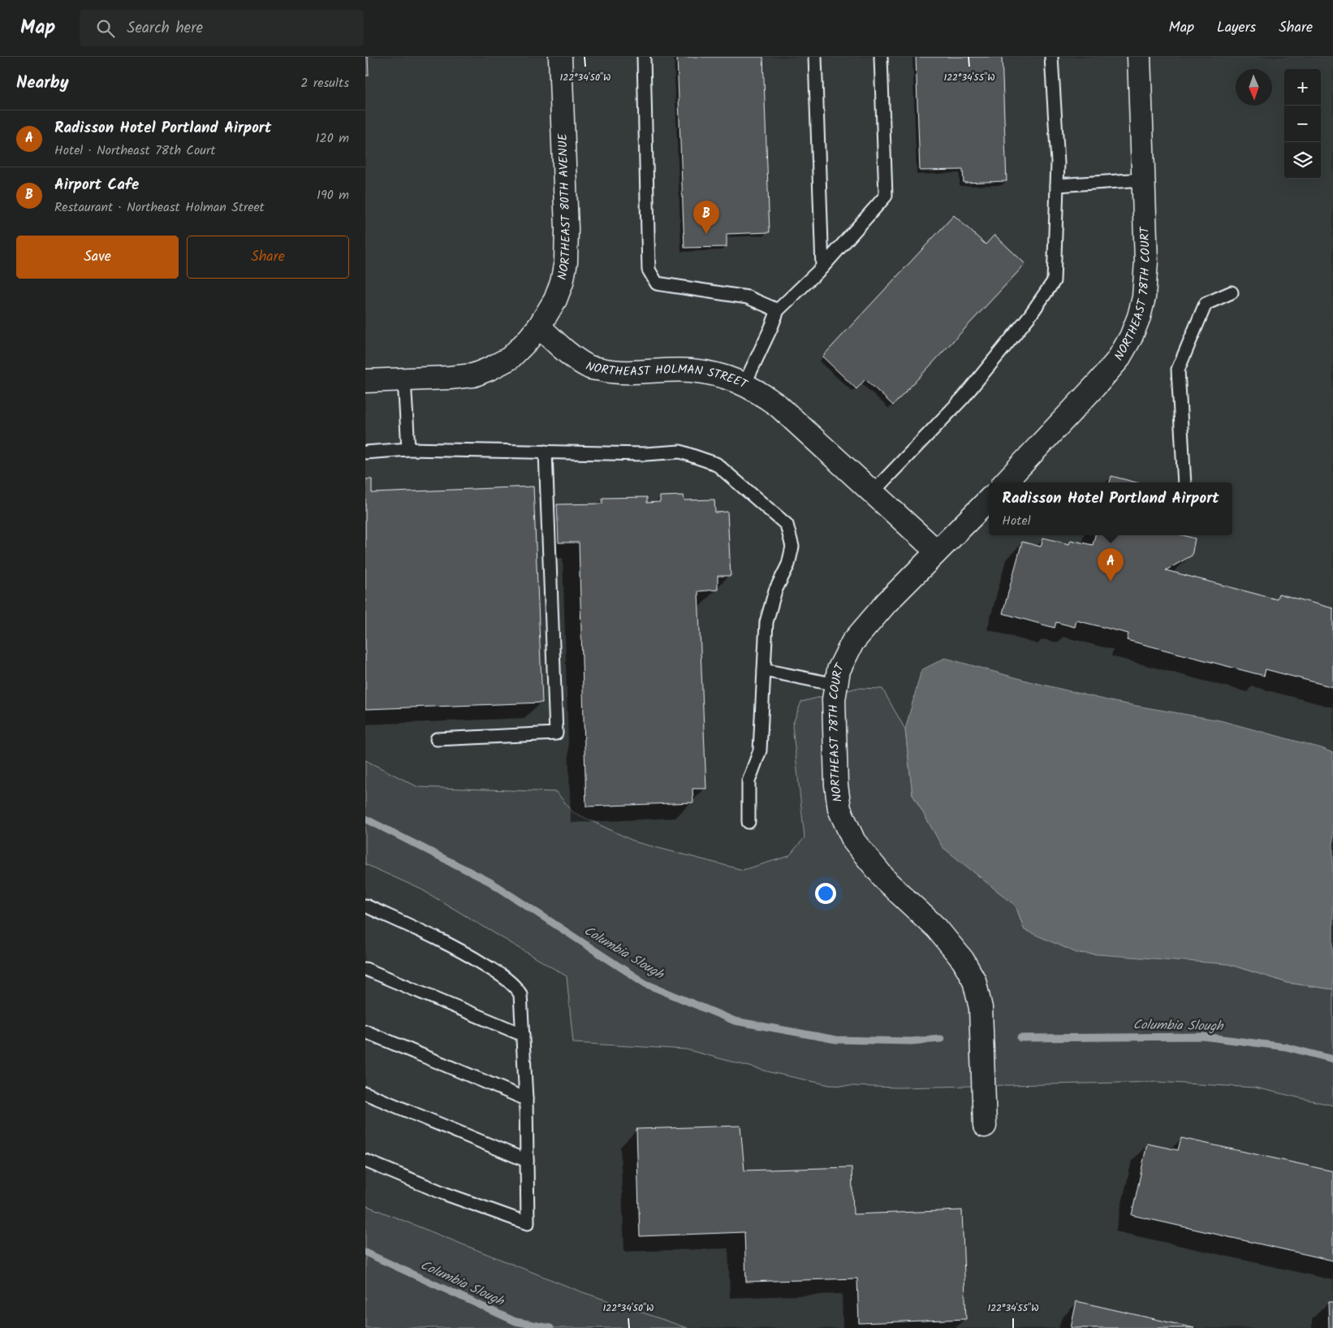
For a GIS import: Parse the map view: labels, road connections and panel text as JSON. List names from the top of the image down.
{
  "streets": {
    "street": ["NORTHEAST 80TH AVENUE", "NORTHEAST 78TH COURT", "NORTHEAST HOLMAN STREET"]
  },
  "crossings": [
    ["NORTHEAST 80TH AVENUE", "NORTHEAST HOLMAN STREET"],
    ["NORTHEAST 78TH COURT", "NORTHEAST HOLMAN STREET"]
  ],
  "water": ["Columbia Slough"],
  "north": "bottom",
  "page": {
    "header": "Map",
    "search": "Search here",
    "nav": ["Map", "Layers", "Share"],
    "heading": ["Nearby", "2 results"],
    "map_buttons": ["+", "−"],
    "list": [
      {
        "mark": "A",
        "name": "Radisson Hotel Portland Airport",
        "note": "Hotel · Northeast 78th Court",
        "value": "120 m"
      },
      {
        "mark": "B",
        "name": "Airport Cafe",
        "note": "Restaurant · Northeast Holman Street",
        "value": "190 m"
      }
    ],
    "pins": ["B", "A"],
    "buttons": ["Save", "Share"],
    "popup": ["Radisson Hotel Portland Airport", "Hotel"]
  },
  "coordinates": ["122°34'50\"W", "122°34'55\"W"]
}
